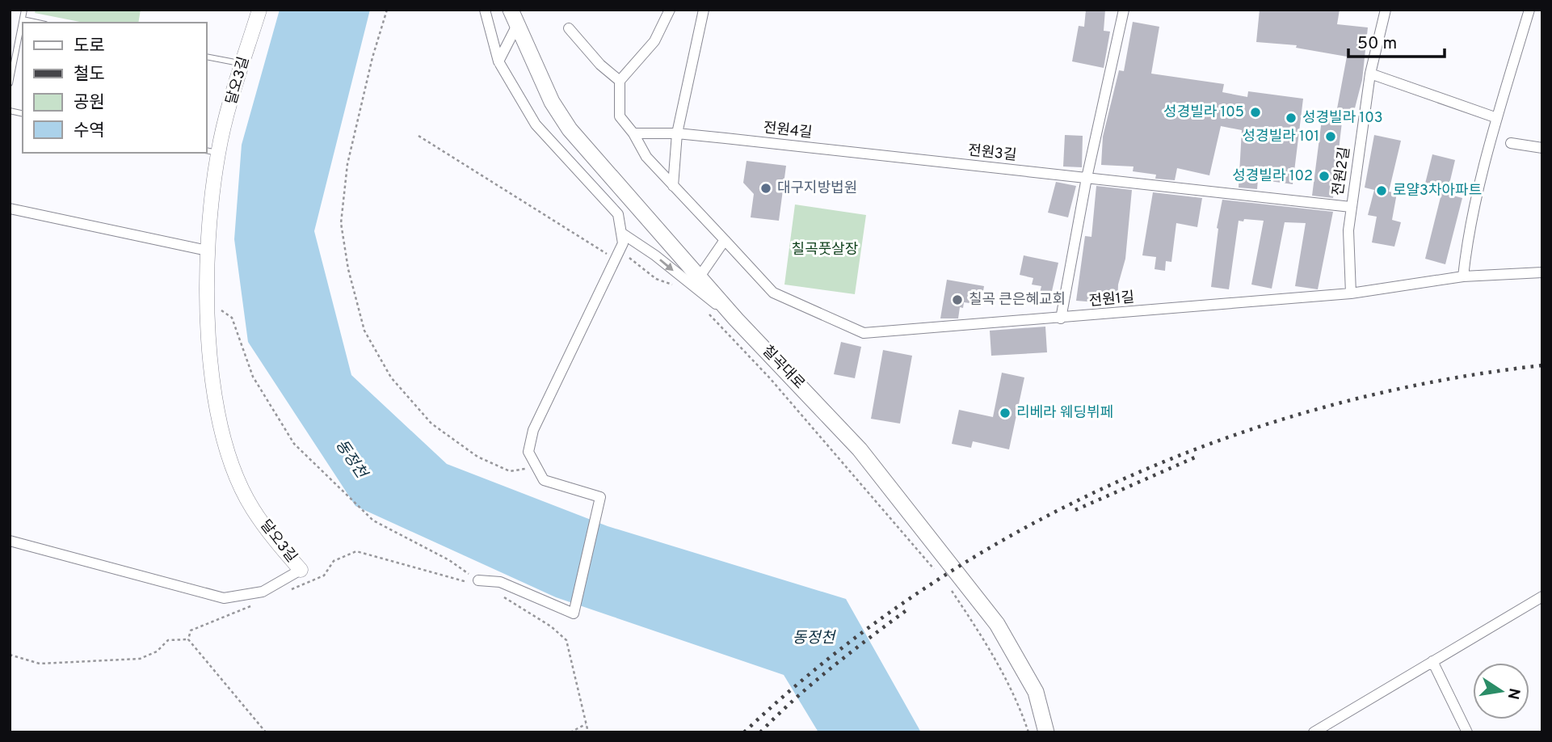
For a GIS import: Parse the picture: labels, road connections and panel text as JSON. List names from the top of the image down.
{
  "streets": {
    "main road": ["칠곡대로"],
    "street": [
      "달오3길",
      "전원4길",
      "전원3길",
      "전원2길",
      "전원1길"
    ]
  },
  "crossings": [
    ["전원4길", "전원3길"],
    ["전원4길", "전원1길"],
    ["전원3길", "전원2길"],
    ["전원2길", "전원1길"]
  ],
  "water": ["동정천"],
  "parks": ["칠곡풋살장"],
  "places": [
    "성경빌라 105",
    "성경빌라 103",
    "성경빌라 101",
    "성경빌라 102",
    "대구지방법원",
    "로얄3차아파트",
    "칠곡 큰은혜교회",
    "리베라 웨딩뷔페"
  ],
  "legend": [
    "도로",
    "철도",
    "공원",
    "수역"
  ],
  "scale_bar": "50 m",
  "north": "right"
}
